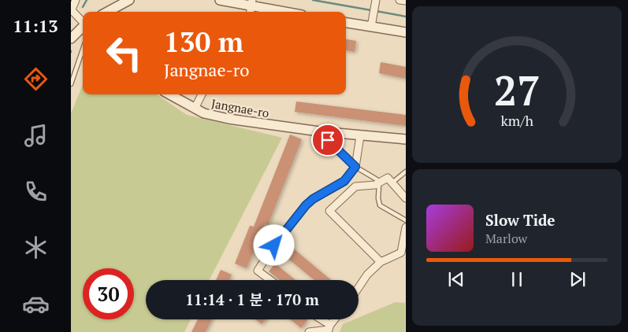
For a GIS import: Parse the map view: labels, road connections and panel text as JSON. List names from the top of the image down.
{
  "streets": {
    "street": ["Jangnae-ro"]
  },
  "page": {
    "tabs": "11:13",
    "turn": ["130 m", "Jangnae-ro"],
    "song": ["Slow Tide", "Marlow"],
    "limit": "30",
    "trip": "11:14 · 1 분 · 170 m",
    "gauge": ["27", "km/h"]
  }
}
